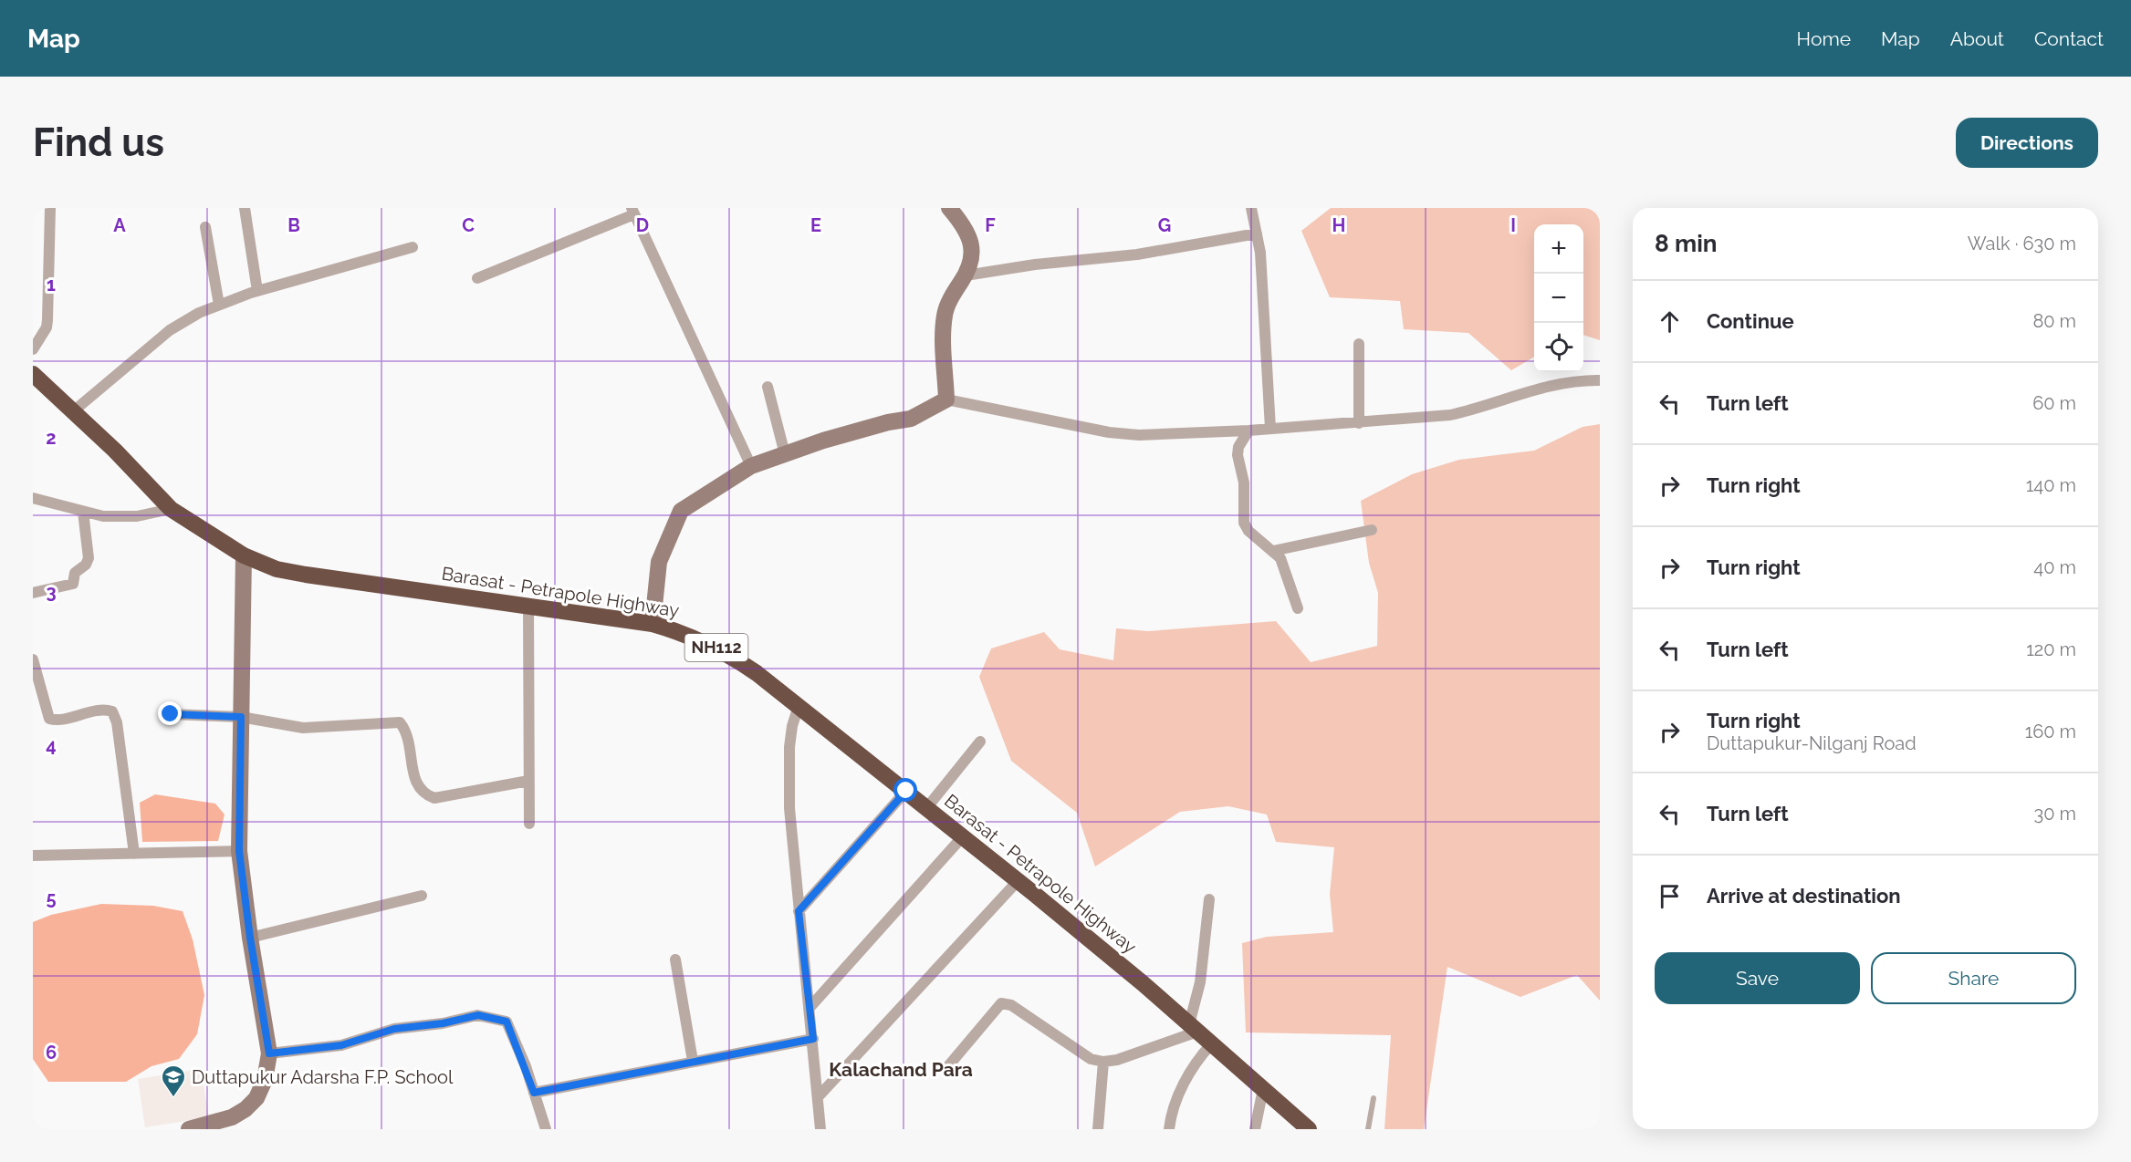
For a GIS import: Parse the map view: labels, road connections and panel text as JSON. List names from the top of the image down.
{
  "streets": {
    "highway": ["Barasat - Petrapole Highway", "NH112"]
  },
  "districts": ["Kalachand Para"],
  "places": {
    "school or university": ["Duttapukur Adarsha F.P. School"]
  },
  "page": {
    "header": "Map",
    "nav": [
      "Home",
      "Map",
      "About",
      "Contact"
    ],
    "buttons": [
      "Directions",
      ["Save", "Share"]
    ],
    "title": "Find us",
    "heading": ["8 min", "Walk · 630 m"],
    "map_buttons": ["+", "−"],
    "list": [
      ["Continue", "80 m"],
      ["Turn left", "60 m"],
      ["Turn right", "140 m"],
      ["Turn right", "40 m"],
      ["Turn left", "120 m"],
      ["Turn right", "Duttapukur-Nilganj Road", "160 m"],
      ["Turn left", "30 m"],
      "Arrive at destination"
    ]
  },
  "grid": {
    "columns": [
      "A",
      "B",
      "C",
      "D",
      "E",
      "F",
      "G",
      "H",
      "I"
    ],
    "rows": [
      "1",
      "2",
      "3",
      "4",
      "5",
      "6"
    ]
  }
}
